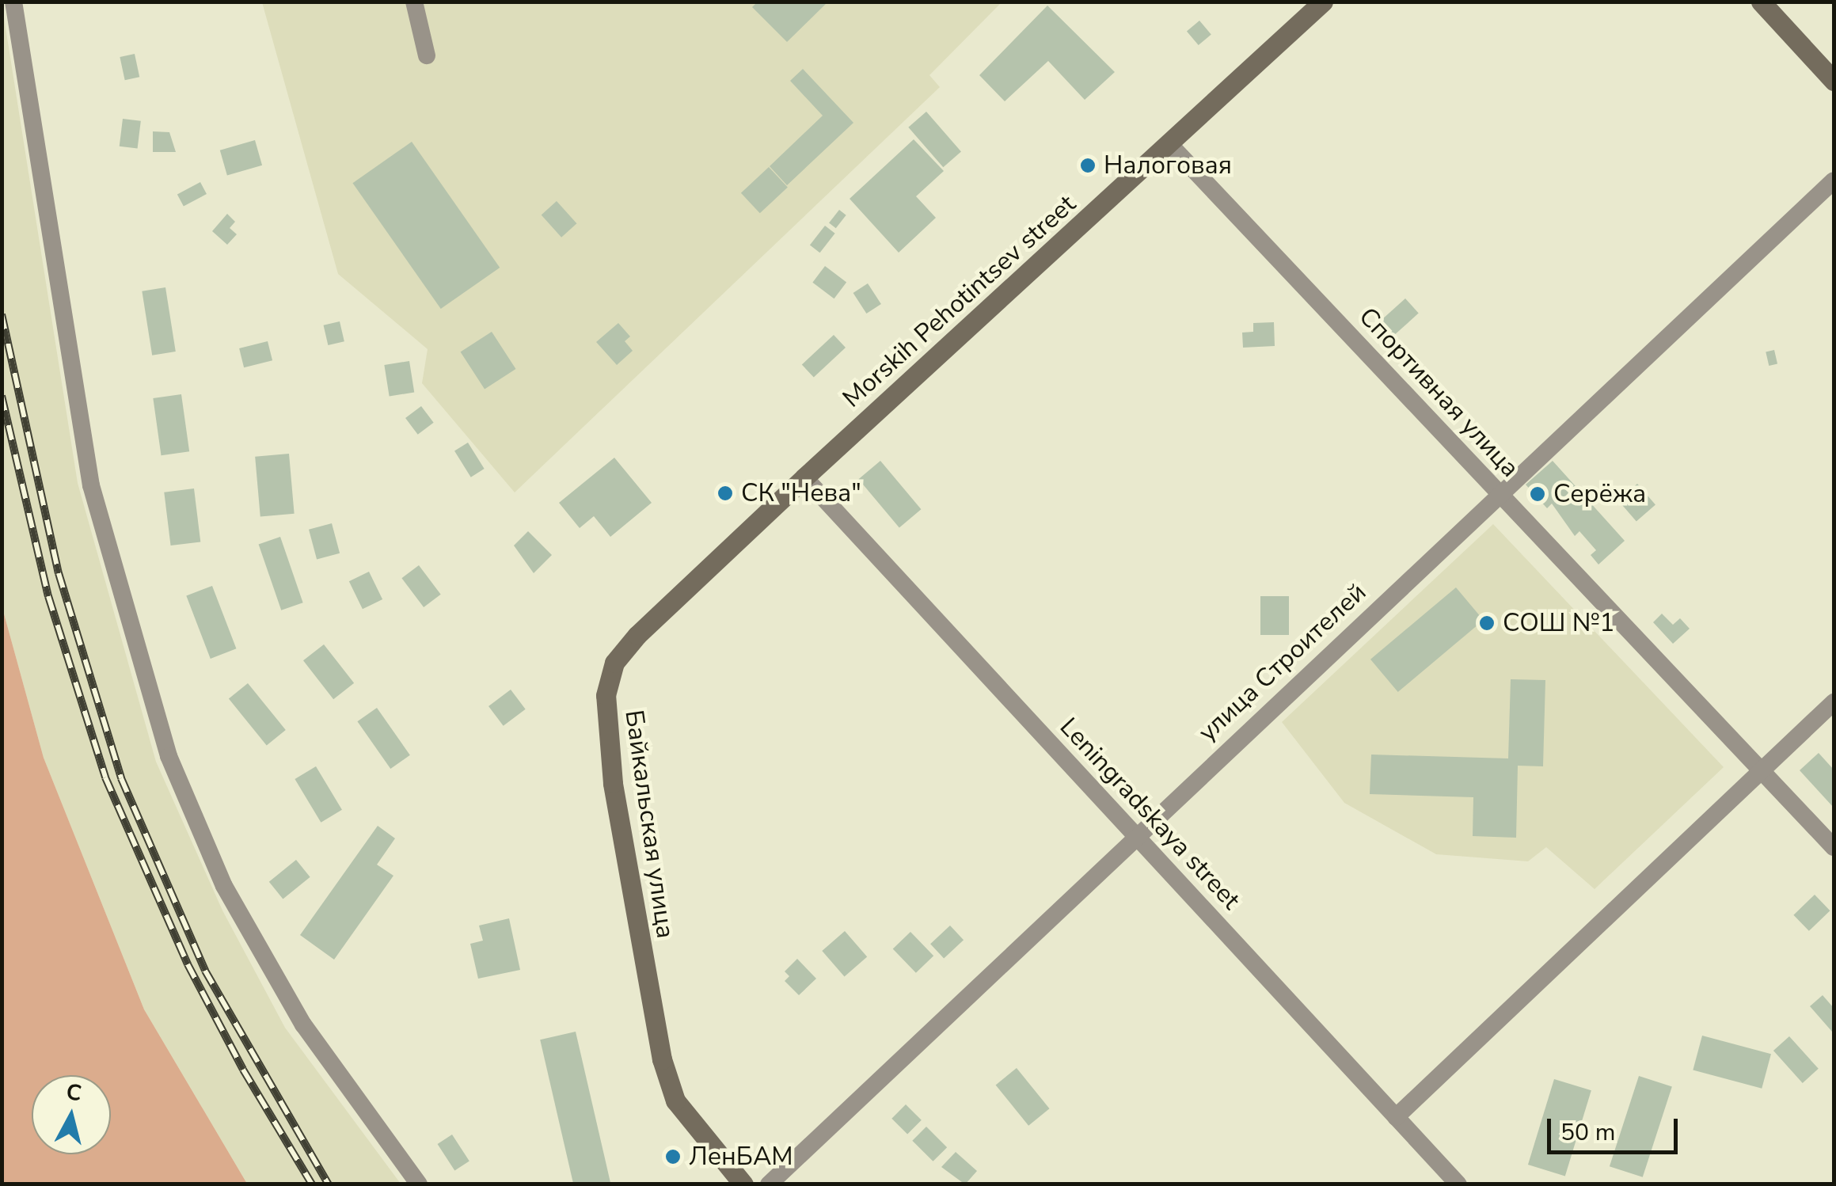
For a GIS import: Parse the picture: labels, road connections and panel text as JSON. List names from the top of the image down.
{
  "streets": {
    "street": [
      "Morskih Pehotintsev street",
      "Спортивная улица",
      "улица Строителей",
      "Leningradskaya street",
      "Байкальская улица"
    ]
  },
  "crossings": [
    ["Morskih Pehotintsev street", "Спортивная улица"],
    ["Morskih Pehotintsev street", "Leningradskaya street"],
    ["Morskih Pehotintsev street", "Байкальская улица"],
    ["Спортивная улица", "улица Строителей"],
    ["улица Строителей", "Leningradskaya street"],
    ["Leningradskaya street", "Байкальская улица"]
  ],
  "places": [
    "Налоговая",
    "СК \"Нева\"",
    "Серёжа",
    "СОШ №1",
    "ЛенБАМ"
  ],
  "scale_bar": "50 m",
  "north": "top"
}
